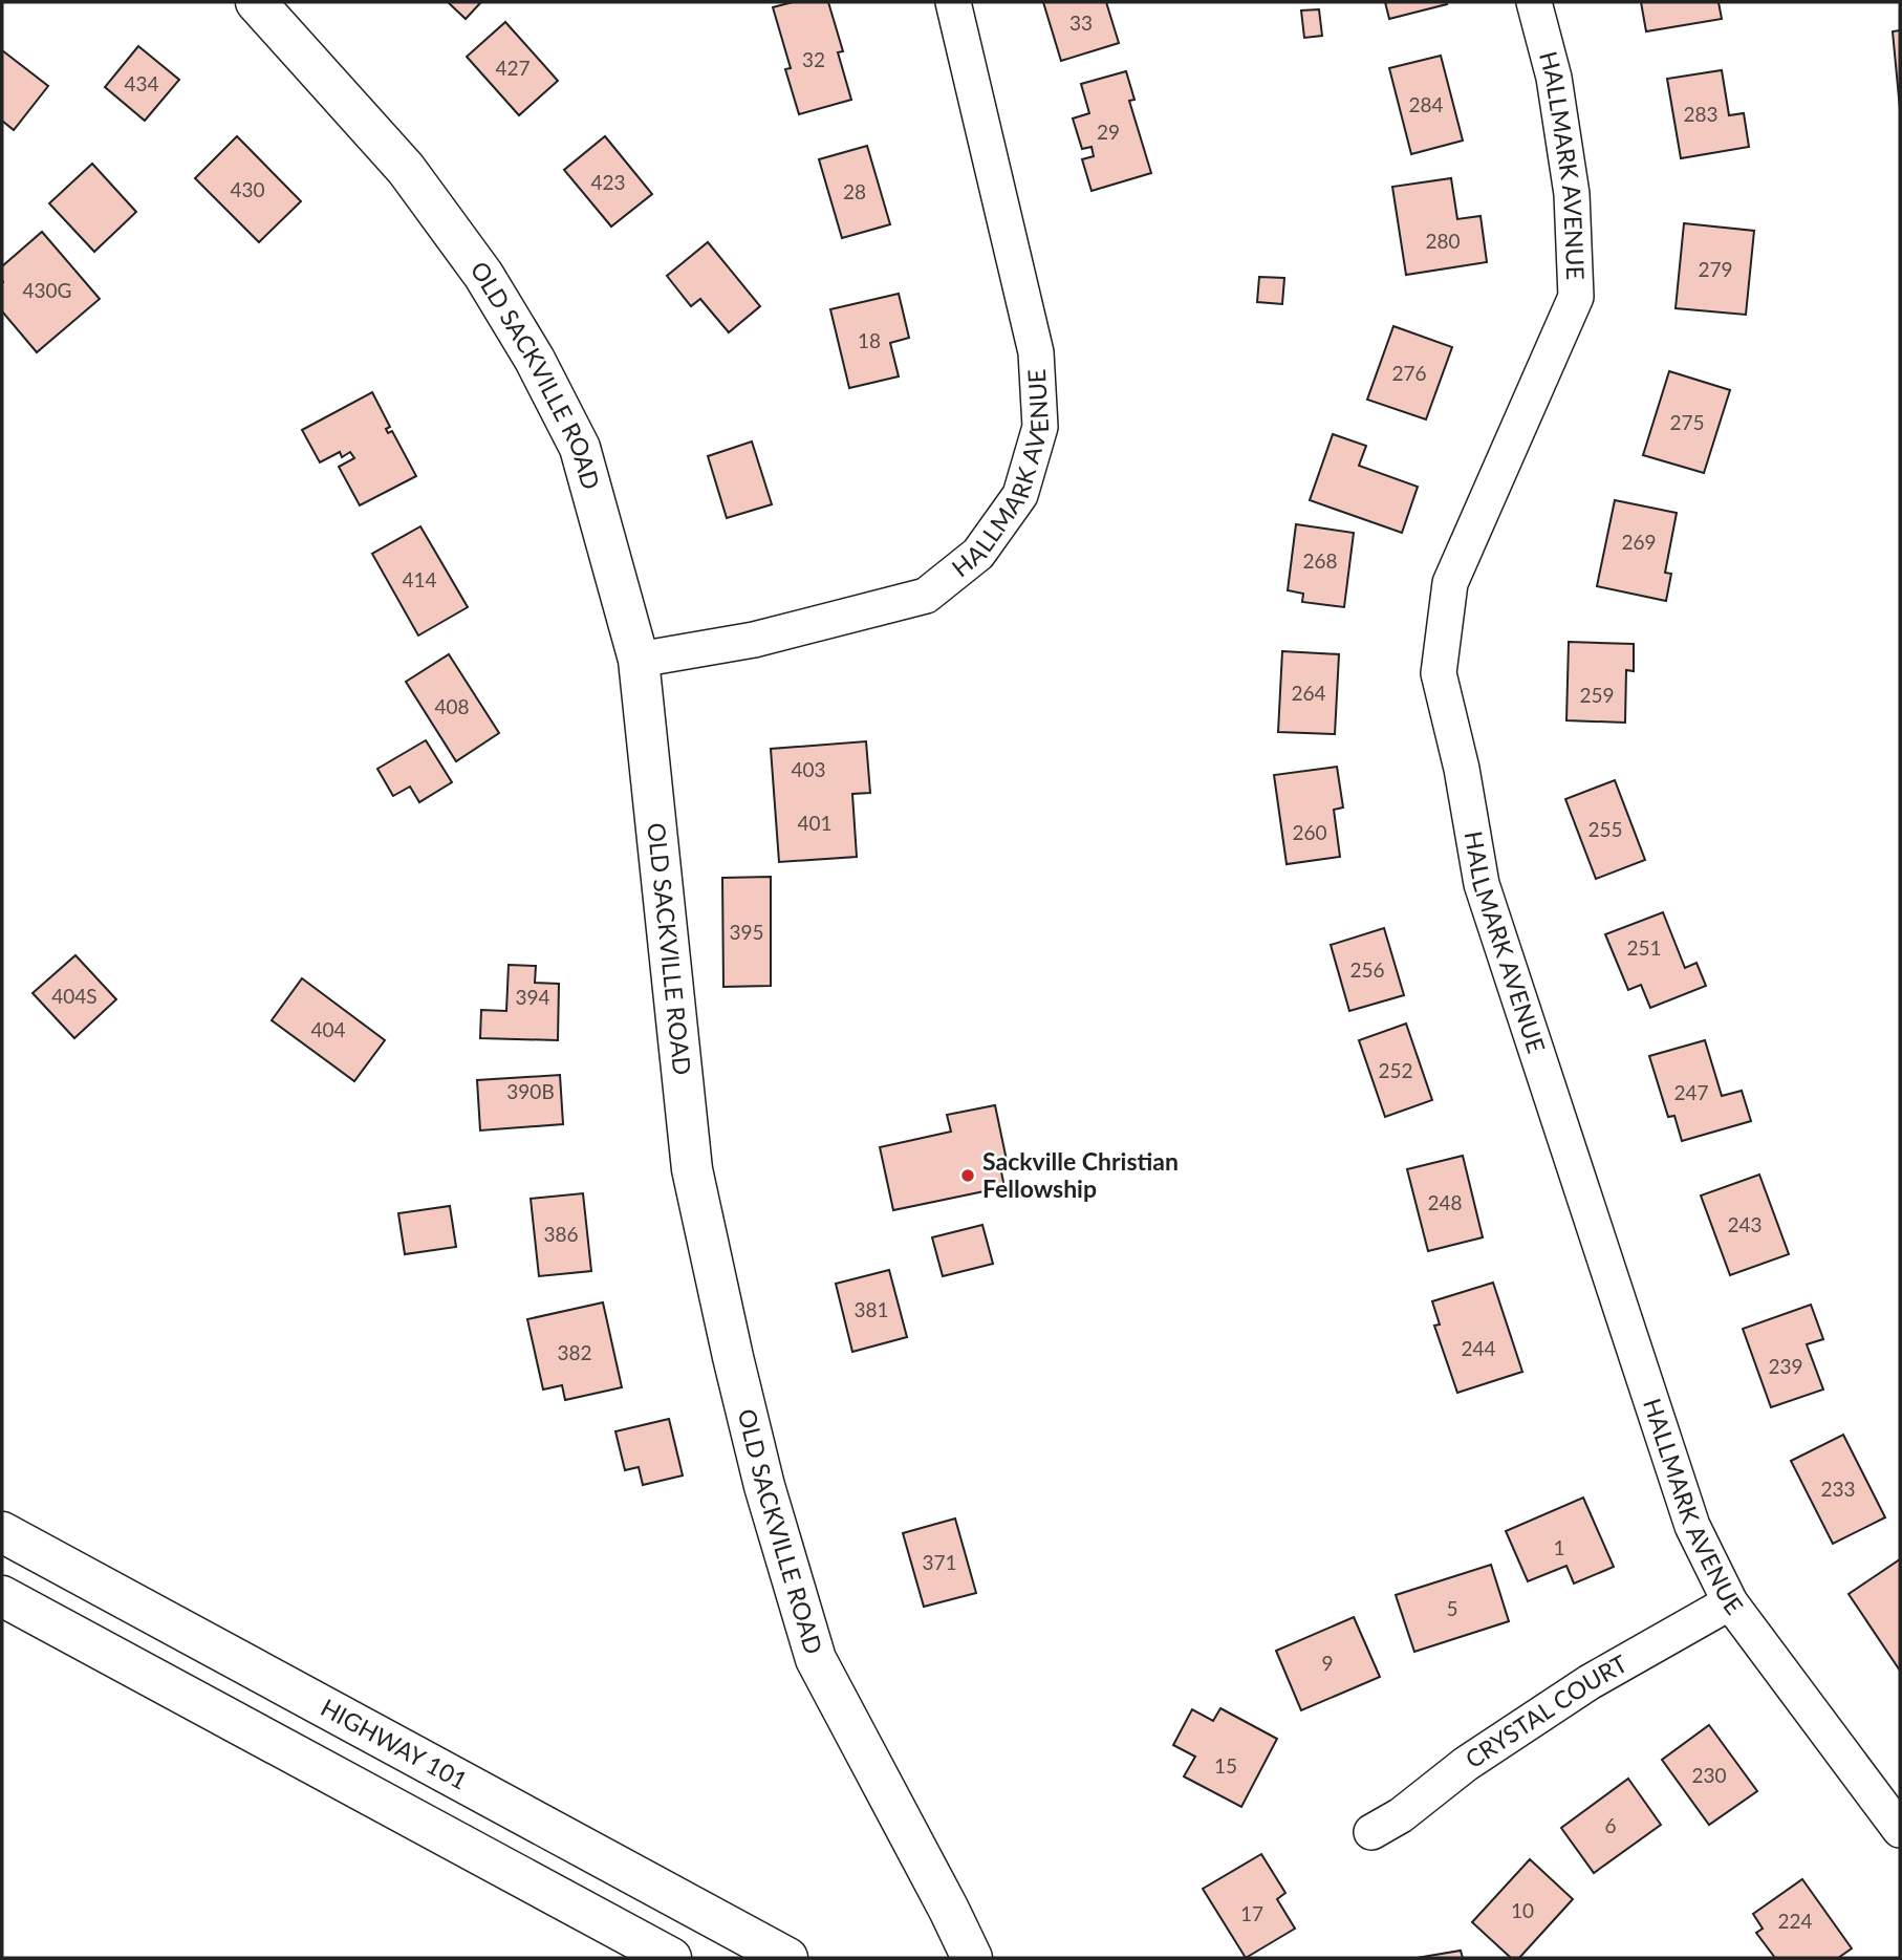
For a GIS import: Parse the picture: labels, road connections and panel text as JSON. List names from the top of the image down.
{
  "streets": {
    "main road": ["OLD SACKVILLE ROAD", "HIGHWAY 101"],
    "street": ["HALLMARK AVENUE", "CRYSTAL COURT"]
  },
  "crossings": [
    ["HALLMARK AVENUE", "OLD SACKVILLE ROAD"],
    ["HALLMARK AVENUE", "CRYSTAL COURT"]
  ],
  "places": ["Sackville Christian Fellowship"],
  "house_numbers": [
    "33",
    "32",
    "427",
    "434",
    "284",
    "283",
    "29",
    "423",
    "430",
    "28",
    "280",
    "279",
    "430G",
    "18",
    "276",
    "275",
    "269",
    "268",
    "414",
    "264",
    "259",
    "408",
    "403",
    "401",
    "255",
    "260",
    "395",
    "251",
    "256",
    "404S",
    "394",
    "404",
    "252",
    "390B",
    "247",
    "248",
    "243",
    "386",
    "381",
    "244",
    "382",
    "239",
    "233",
    "1",
    "371",
    "5",
    "9",
    "15",
    "230",
    "6",
    "10",
    "17",
    "224"
  ]
}
